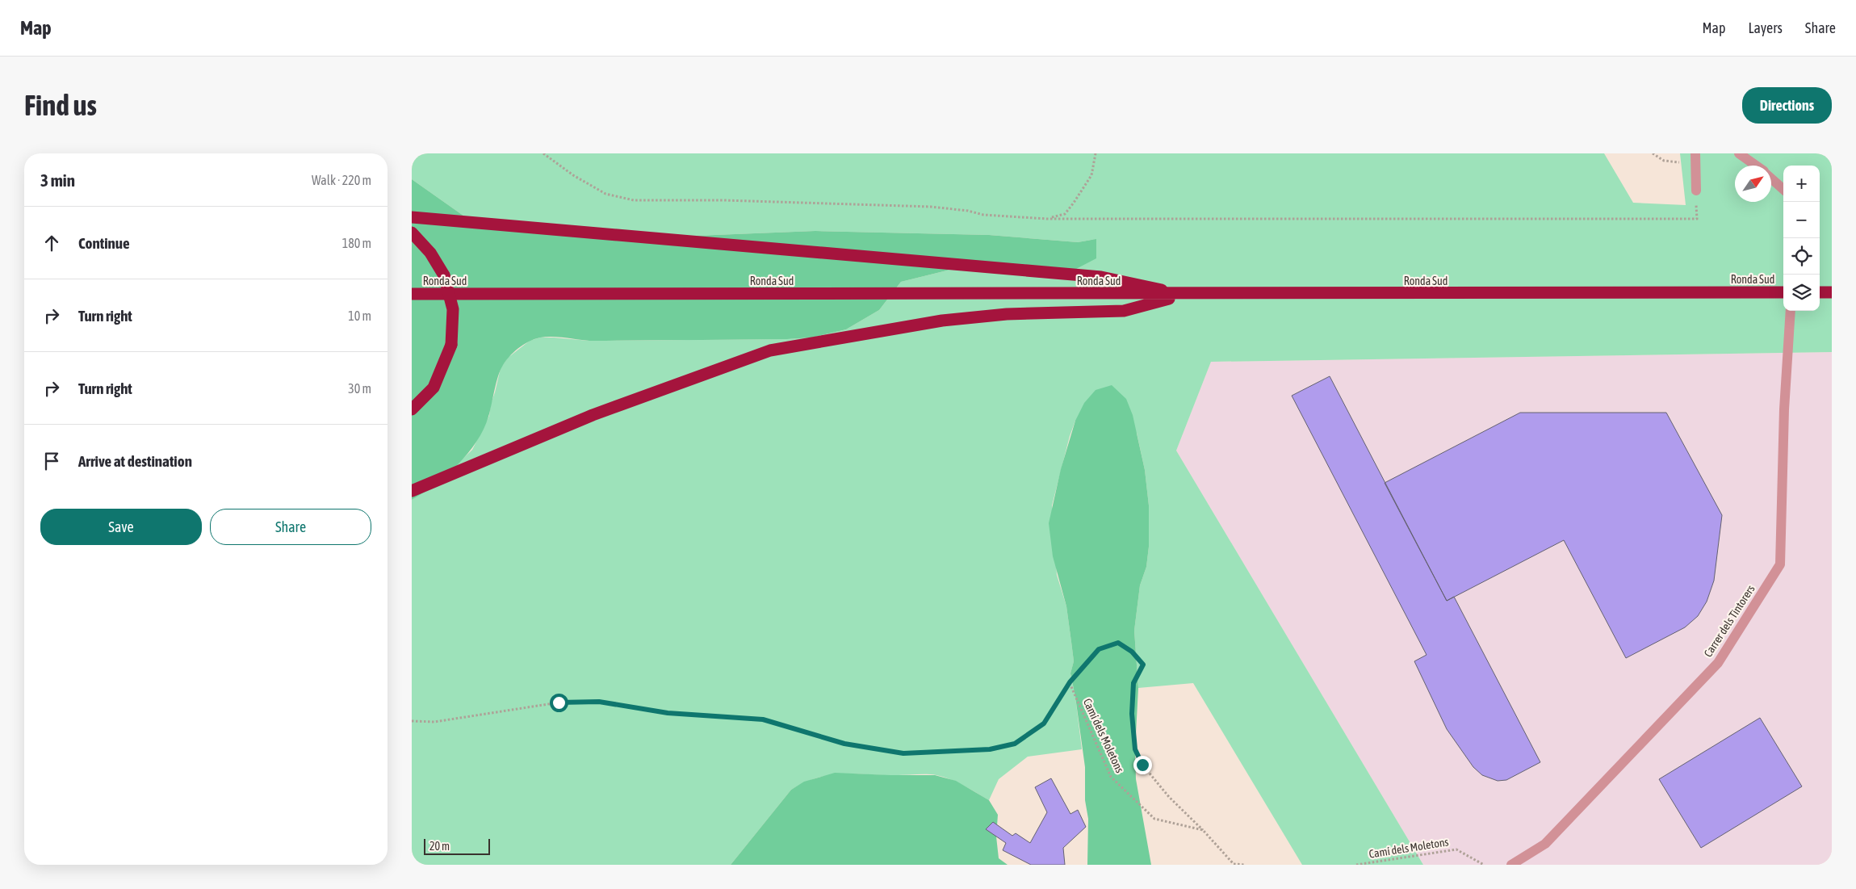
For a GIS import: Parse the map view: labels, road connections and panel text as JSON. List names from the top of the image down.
{
  "streets": {
    "highway": ["Ronda Sud"],
    "street": ["Carrer dels Tintorers"],
    "path": ["Camí dels Moletons"]
  },
  "scale_bar": "20 m",
  "north": "top right",
  "page": {
    "header": "Map",
    "nav": ["Map", "Layers", "Share"],
    "buttons": [
      "Directions",
      ["Save", "Share"]
    ],
    "title": "Find us",
    "heading": ["3 min", "Walk · 220 m"],
    "map_buttons": ["+", "−"],
    "list": [
      ["Continue", "180 m"],
      ["Turn right", "10 m"],
      ["Turn right", "30 m"],
      "Arrive at destination"
    ],
    "scale": "20 m"
  }
}
